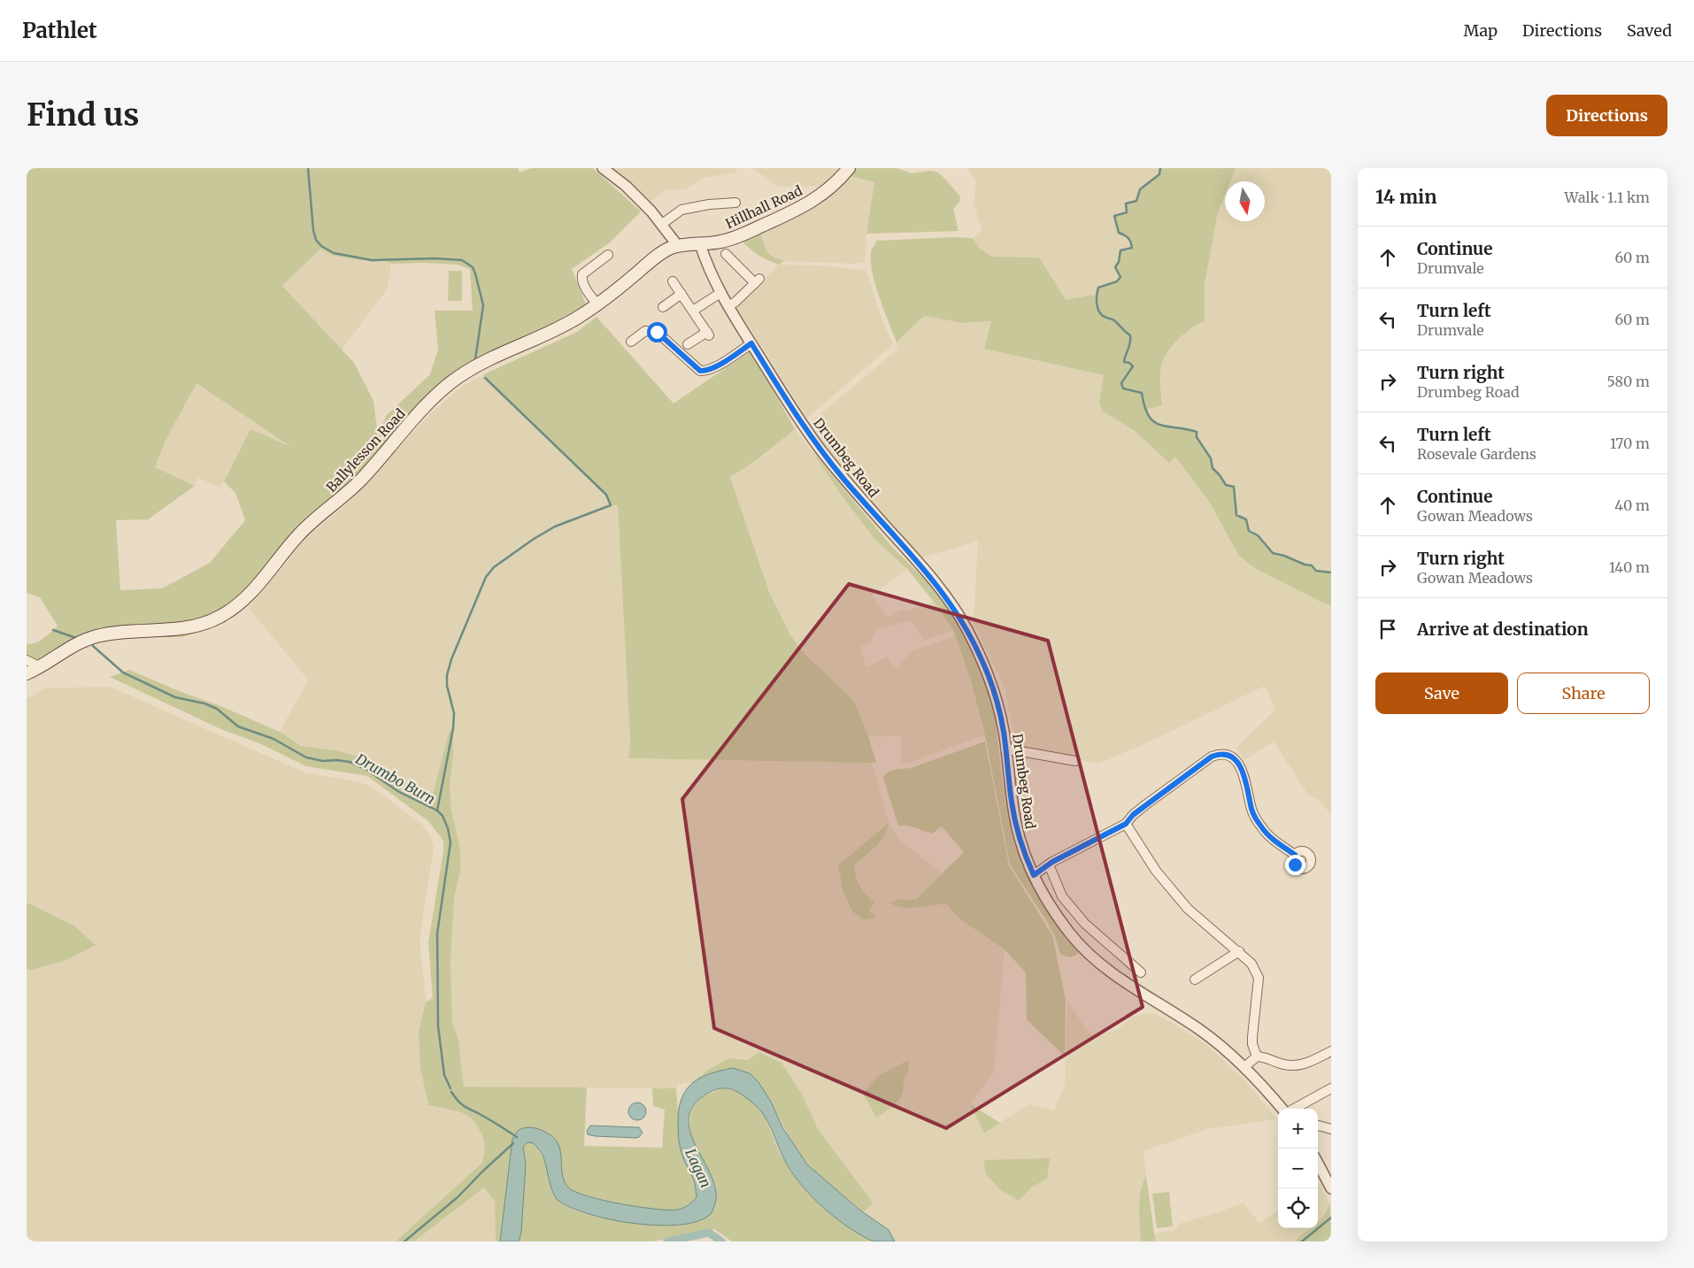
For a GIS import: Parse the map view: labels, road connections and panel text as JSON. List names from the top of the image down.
{
  "streets": {
    "main road": ["Hillhall Road", "Ballylesson Road"],
    "street": ["Drumbeg Road"]
  },
  "crossings": [
    ["Hillhall Road", "Ballylesson Road"],
    ["Hillhall Road", "Drumbeg Road"]
  ],
  "water": ["Drumbo Burn", "Lagan"],
  "north": "bottom",
  "page": {
    "header": "Pathlet",
    "nav": ["Map", "Directions", "Saved"],
    "buttons": [
      "Directions",
      ["Save", "Share"]
    ],
    "title": "Find us",
    "heading": ["14 min", "Walk · 1.1 km"],
    "list": [
      ["Continue", "Drumvale", "60 m"],
      ["Turn left", "Drumvale", "60 m"],
      ["Turn right", "Drumbeg Road", "580 m"],
      ["Turn left", "Rosevale Gardens", "170 m"],
      ["Continue", "Gowan Meadows", "40 m"],
      ["Turn right", "Gowan Meadows", "140 m"],
      "Arrive at destination"
    ],
    "map_buttons": ["+", "−"]
  }
}
